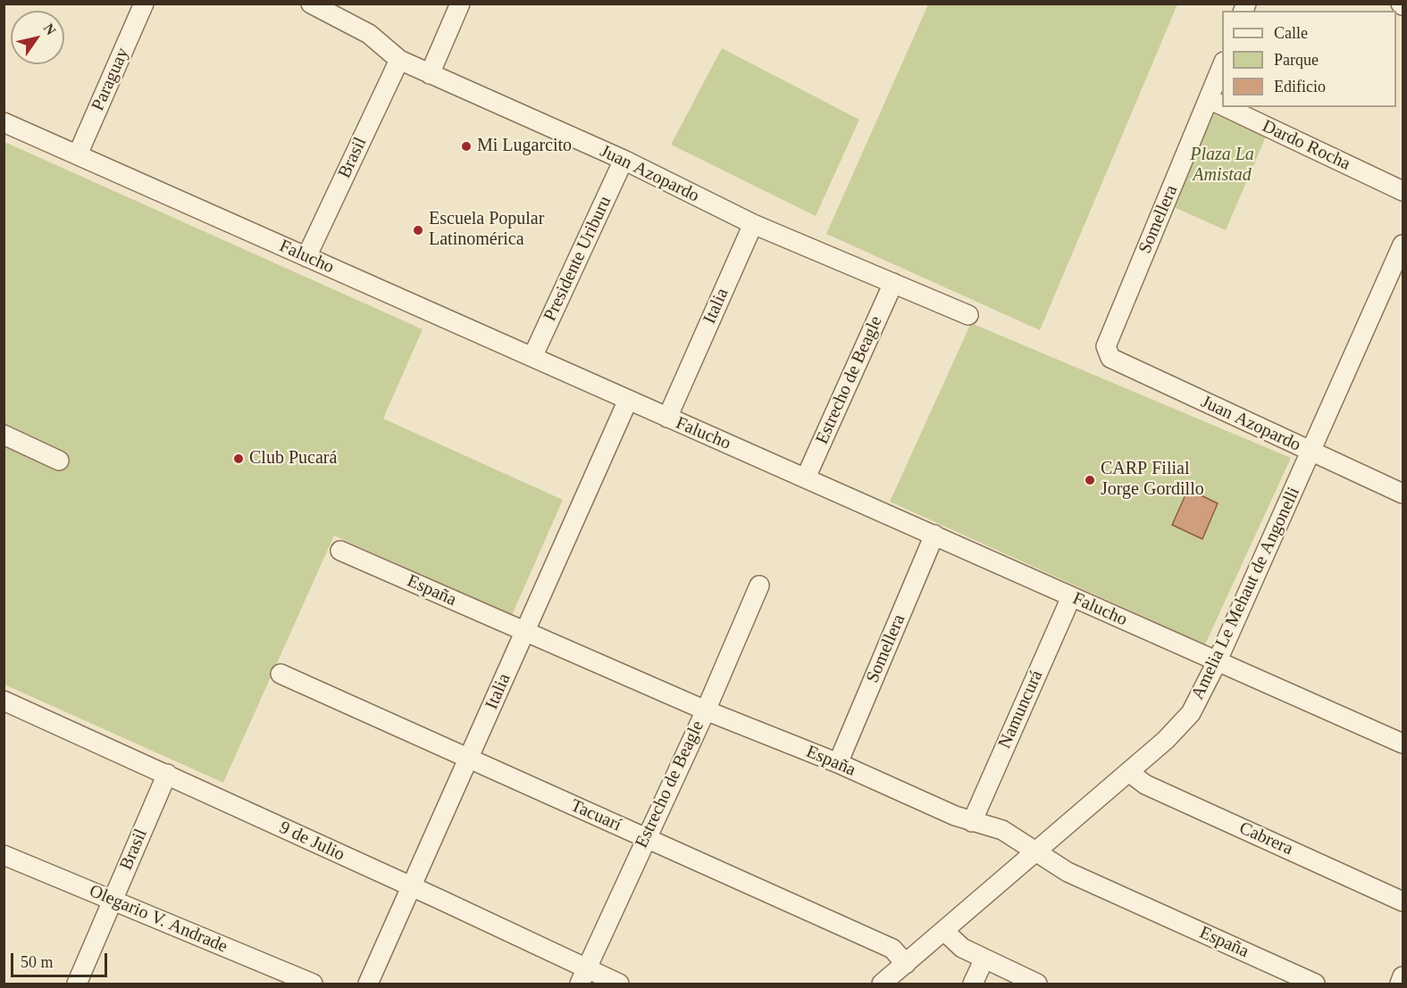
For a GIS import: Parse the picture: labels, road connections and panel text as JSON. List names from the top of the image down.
{
  "streets": {
    "street": [
      "Paraguay",
      "Dardo Rocha",
      "Brasil",
      "Juan Azopardo",
      "Somellera",
      "Falucho",
      "Presidente Uriburu",
      "Italia",
      "Estrecho de Beagle",
      "España",
      "Amelia Le Mehaut de Angonelli",
      "Namuncurá",
      "Tacuarí",
      "Cabrera",
      "9 de Julio",
      "Olegario V. Andrade"
    ]
  },
  "crossings": [
    ["Paraguay", "Falucho"],
    ["Dardo Rocha", "Somellera"],
    ["Brasil", "Juan Azopardo"],
    ["Brasil", "Falucho"],
    ["Brasil", "9 de Julio"],
    ["Brasil", "Olegario V. Andrade"],
    ["Juan Azopardo", "Somellera"],
    ["Juan Azopardo", "Presidente Uriburu"],
    ["Juan Azopardo", "Italia"],
    ["Juan Azopardo", "Estrecho de Beagle"],
    ["Juan Azopardo", "Amelia Le Mehaut de Angonelli"],
    ["Somellera", "Falucho"],
    ["Somellera", "España"],
    ["Falucho", "Presidente Uriburu"],
    ["Falucho", "Italia"],
    ["Falucho", "Estrecho de Beagle"],
    ["Falucho", "Amelia Le Mehaut de Angonelli"],
    ["Falucho", "Namuncurá"],
    ["Italia", "España"],
    ["Italia", "Tacuarí"],
    ["Italia", "9 de Julio"],
    ["Estrecho de Beagle", "España"],
    ["Estrecho de Beagle", "Tacuarí"],
    ["Estrecho de Beagle", "9 de Julio"],
    ["España", "Amelia Le Mehaut de Angonelli"],
    ["España", "Namuncurá"],
    ["Amelia Le Mehaut de Angonelli", "Tacuarí"],
    ["Amelia Le Mehaut de Angonelli", "Cabrera"]
  ],
  "parks": ["Plaza La Amistad"],
  "places": [
    "Mi Lugarcito",
    "Escuela Popular Latinomérica",
    "Club Pucará",
    "CARP Filial Jorge Gordillo"
  ],
  "legend": ["Calle", "Parque", "Edificio"],
  "scale_bar": "50 m",
  "north": "top right"
}
